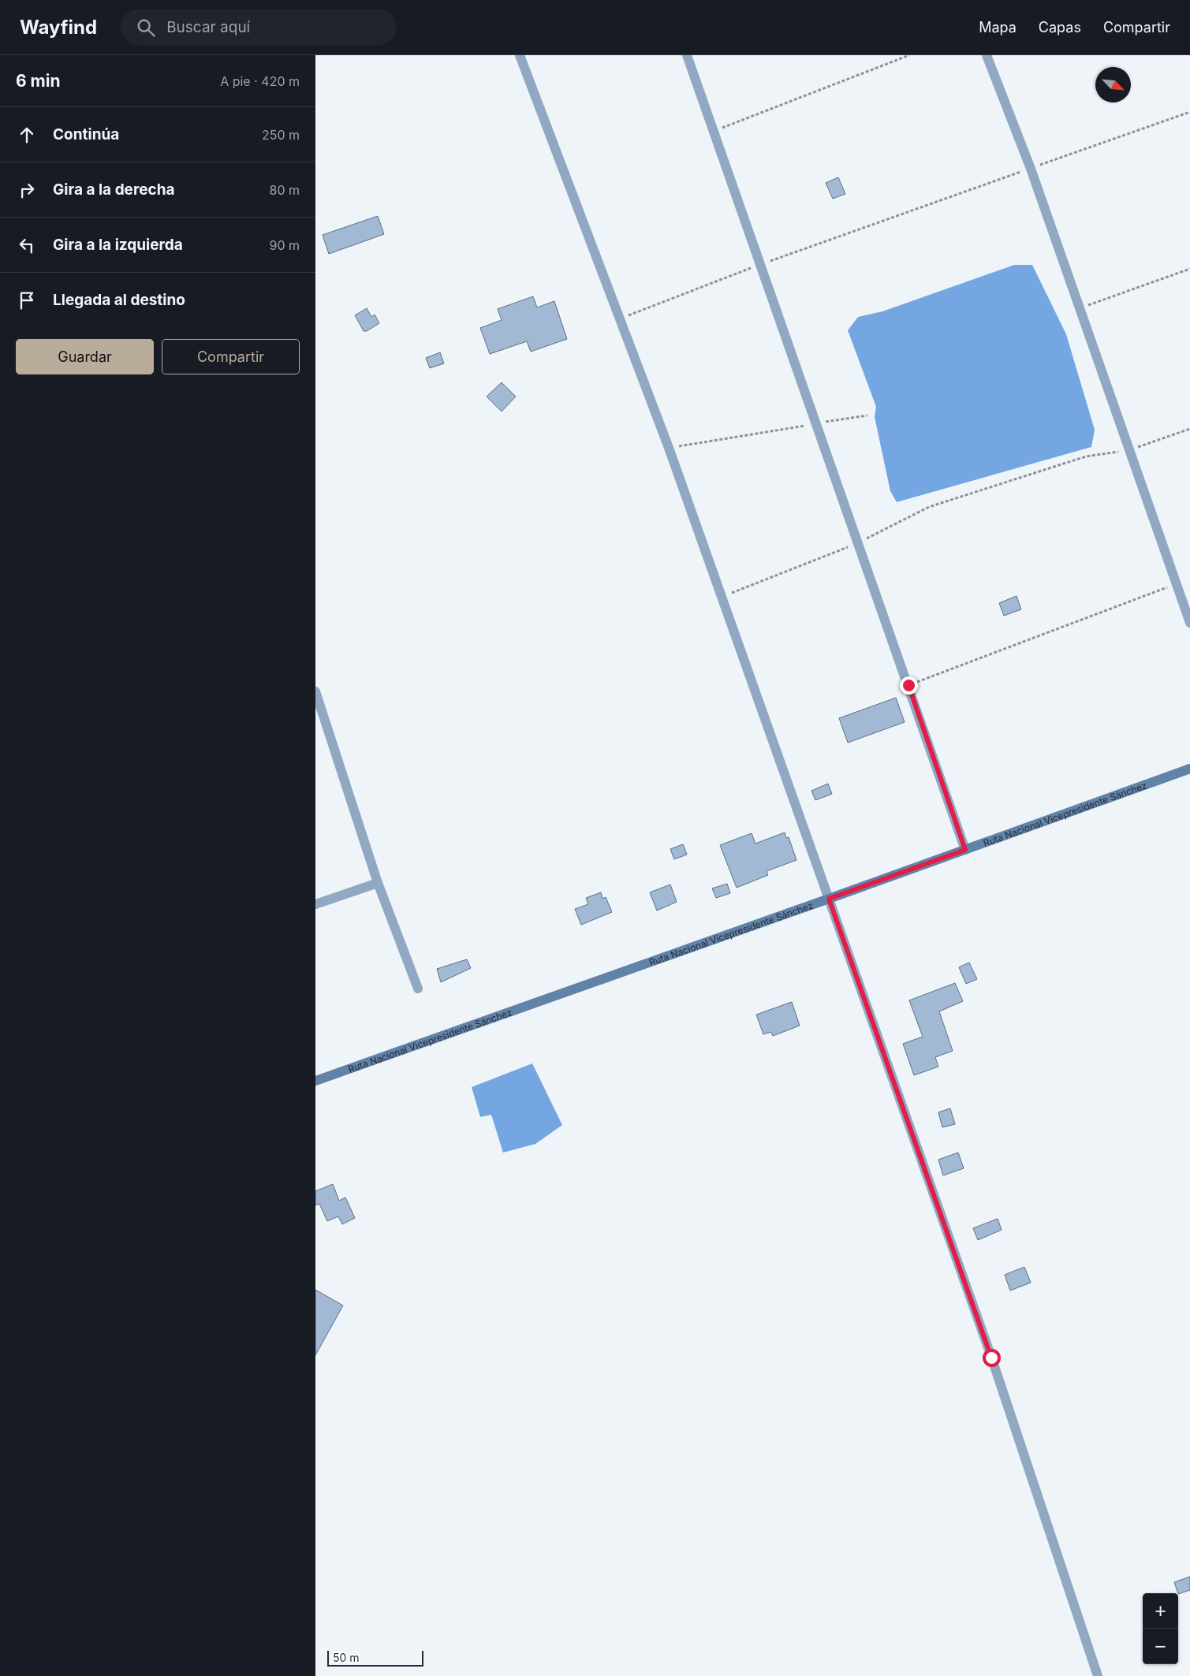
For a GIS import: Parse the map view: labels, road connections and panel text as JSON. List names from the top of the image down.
{
  "streets": {
    "street": ["Ruta Nacional Vicepresidente Sánchez"]
  },
  "scale_bar": "50 m",
  "north": "bottom right",
  "page": {
    "header": "Wayfind",
    "search": "Buscar aquí",
    "nav": ["Mapa", "Capas", "Compartir"],
    "heading": ["6 min", "A pie · 420 m"],
    "list": [
      ["Continúa", "250 m"],
      ["Gira a la derecha", "80 m"],
      ["Gira a la izquierda", "90 m"],
      "Llegada al destino"
    ],
    "buttons": ["Guardar", "Compartir"],
    "map_buttons": ["+", "−"],
    "scale": "50 m"
  }
}
